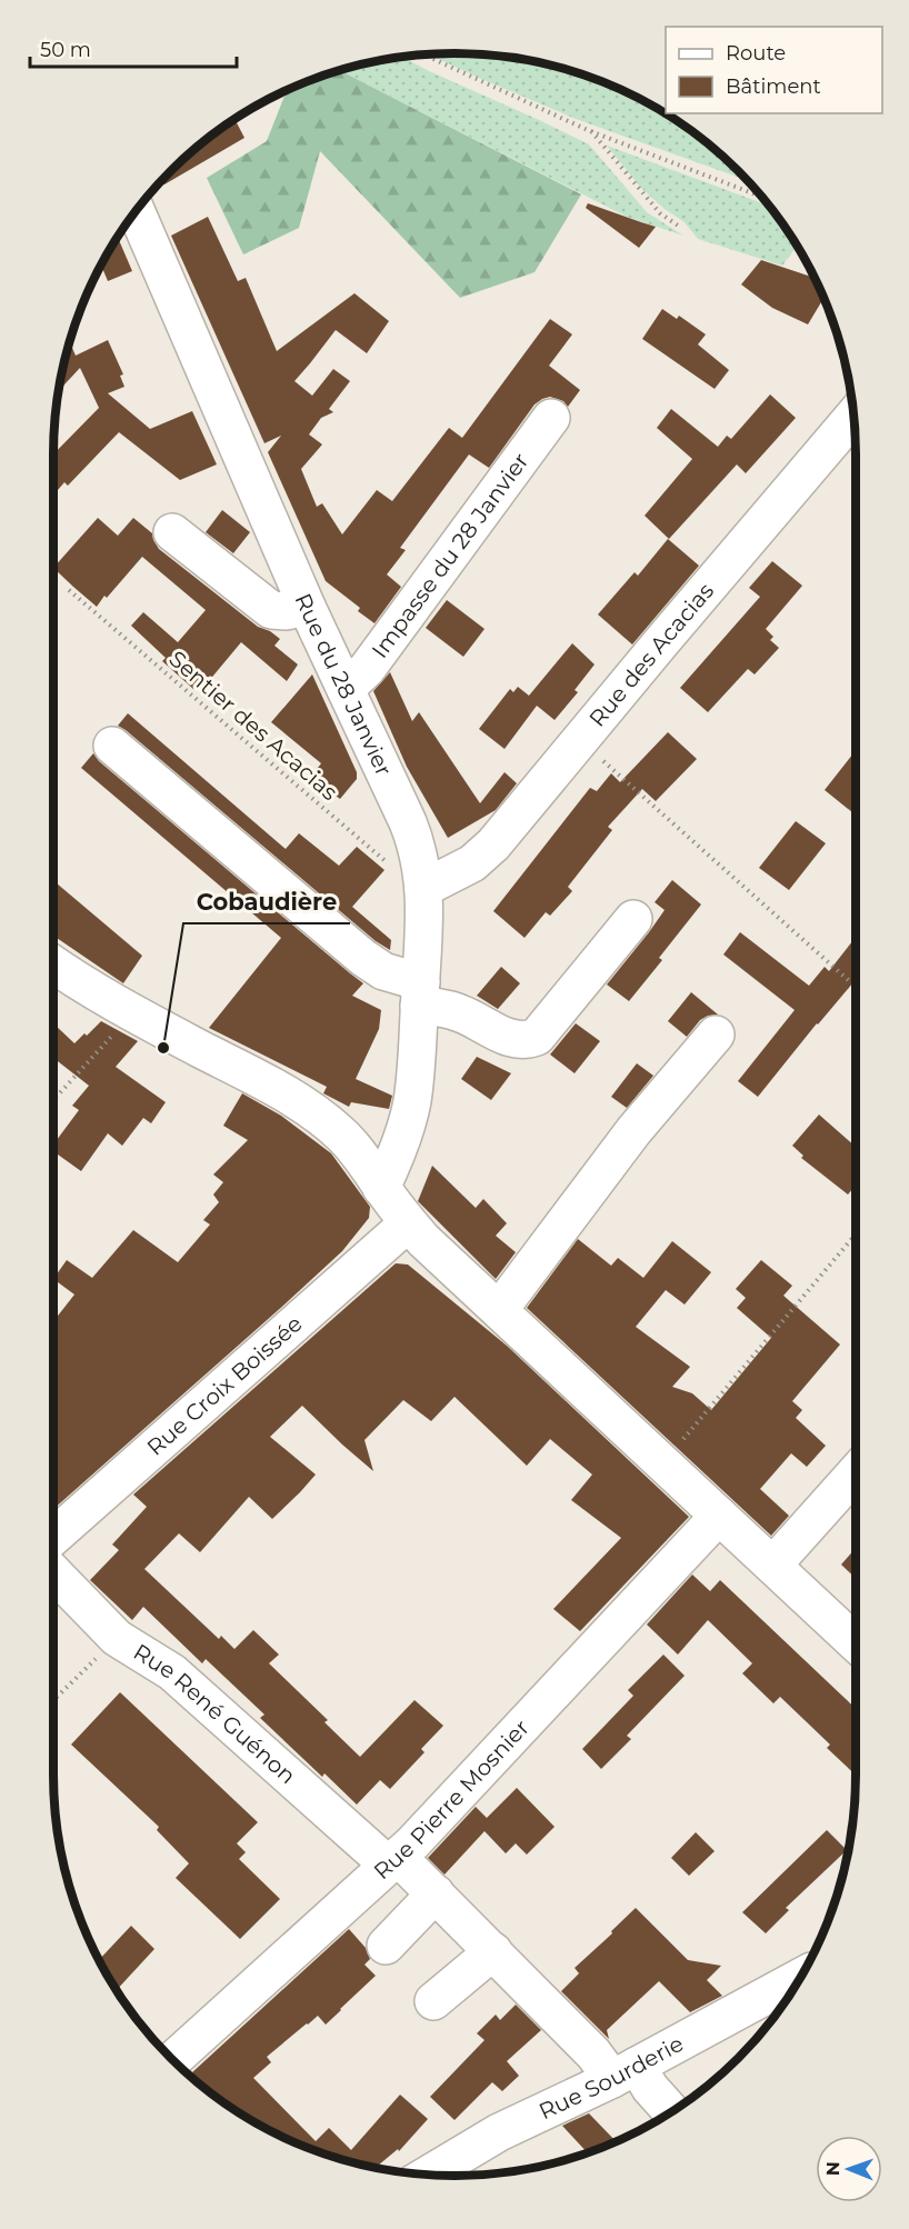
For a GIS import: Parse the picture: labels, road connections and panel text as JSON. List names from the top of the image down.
{
  "streets": {
    "street": [
      "Impasse du 28 Janvier",
      "Rue des Acacias",
      "Rue du 28 Janvier",
      "Rue Croix Boissée",
      "Rue René Guénon",
      "Rue Pierre Mosnier",
      "Rue Sourderie"
    ],
    "path": ["Sentier des Acacias"]
  },
  "crossings": [
    ["Impasse du 28 Janvier", "Rue du 28 Janvier"],
    ["Rue des Acacias", "Rue du 28 Janvier"],
    ["Rue des Acacias", "Sentier des Acacias"],
    ["Rue du 28 Janvier", "Sentier des Acacias"],
    ["Rue René Guénon", "Rue Pierre Mosnier"],
    ["Rue René Guénon", "Rue Sourderie"]
  ],
  "places": ["Cobaudière"],
  "legend": ["Route", "Bâtiment"],
  "scale_bar": "50 m",
  "north": "left"
}
